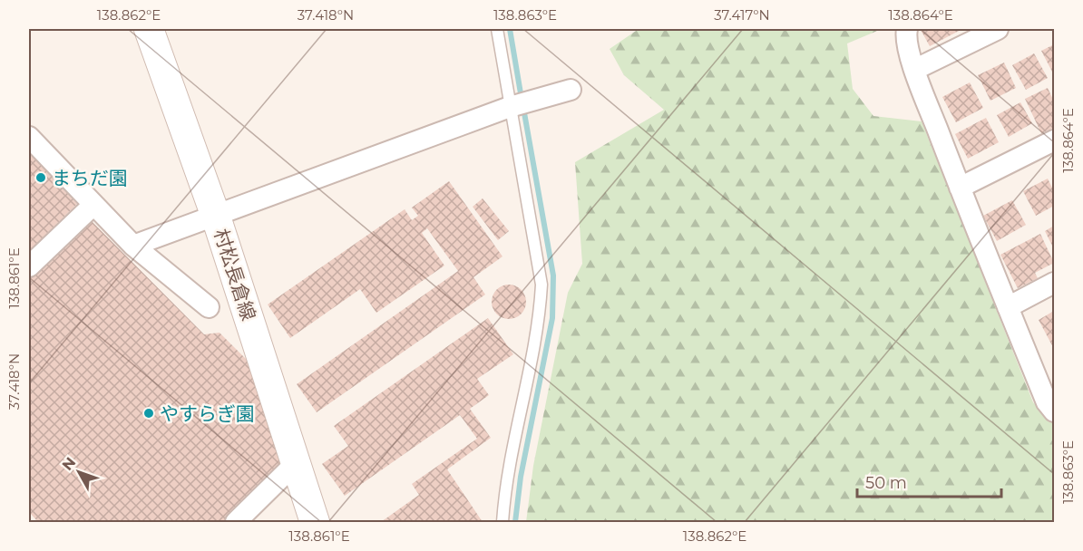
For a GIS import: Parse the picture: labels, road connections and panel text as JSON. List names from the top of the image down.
{
  "streets": {
    "main road": ["村松長倉線"]
  },
  "places": ["まちだ園", "やすらぎ園"],
  "scale_bar": "50 m",
  "north": "top left",
  "coordinates": [
    "138.862°E",
    "37.418°N",
    "138.863°E",
    "37.417°N",
    "138.864°E",
    "138.861°E"
  ]
}
